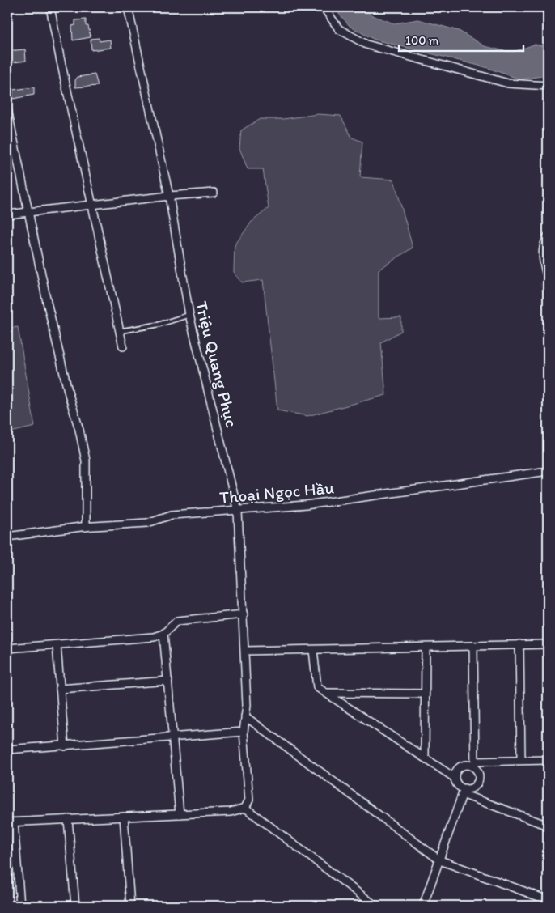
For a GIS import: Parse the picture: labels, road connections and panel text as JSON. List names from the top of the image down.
{
  "streets": {
    "street": ["Triệu Quang Phục", "Thoại Ngọc Hầu"]
  },
  "crossings": [
    ["Triệu Quang Phục", "Thoại Ngọc Hầu"]
  ],
  "scale_bar": "100 m"
}
